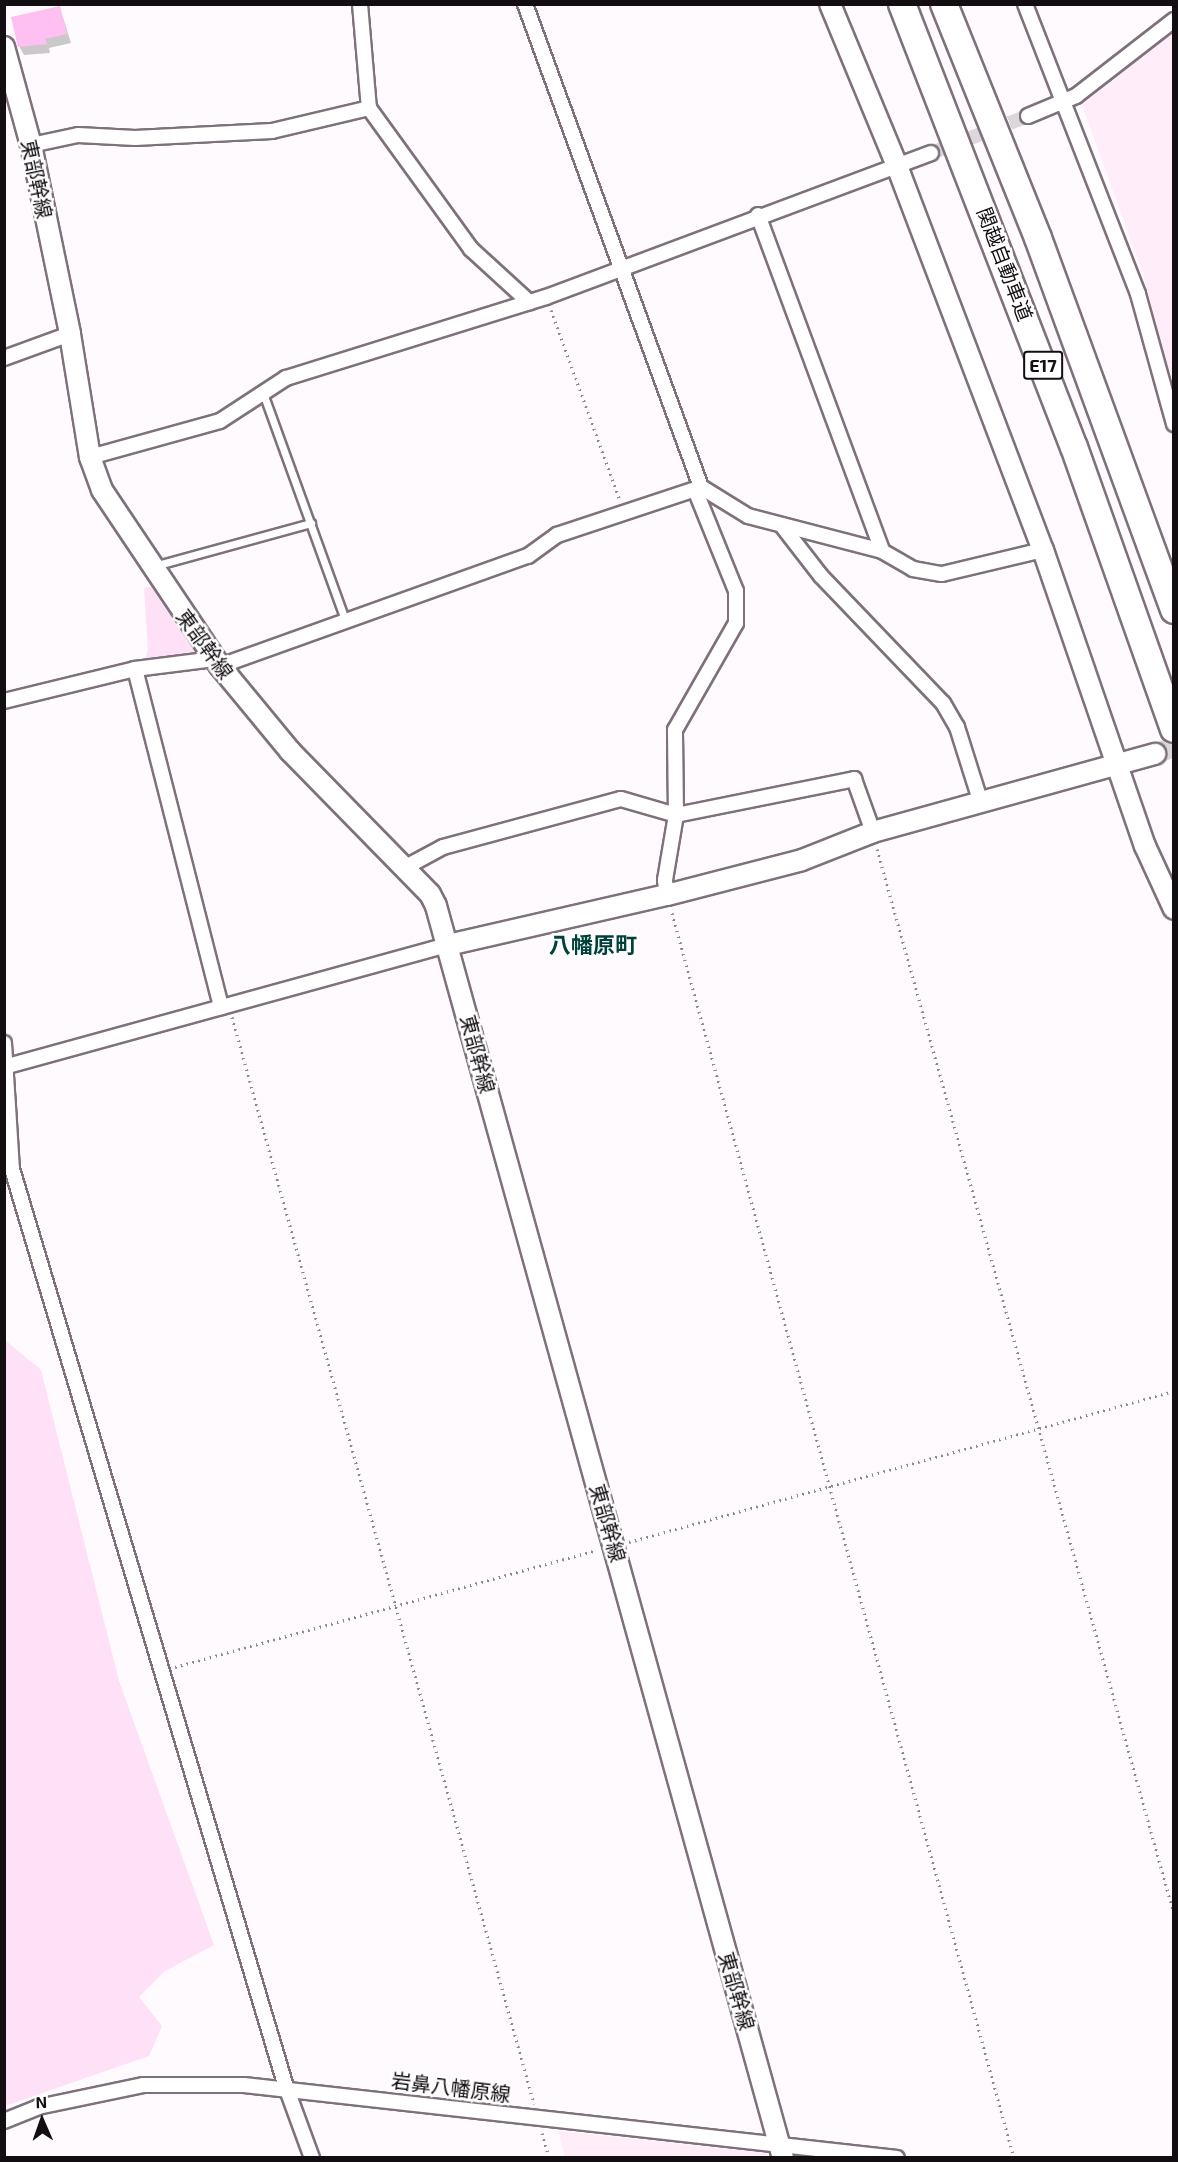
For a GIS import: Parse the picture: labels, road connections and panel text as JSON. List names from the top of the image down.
{
  "streets": {
    "highway": ["関越自動車道", "E17"],
    "street": ["東部幹線", "岩鼻八幡原線"]
  },
  "crossings": [
    ["東部幹線", "岩鼻八幡原線"]
  ],
  "districts": ["八幡原町"],
  "north": "top"
}
